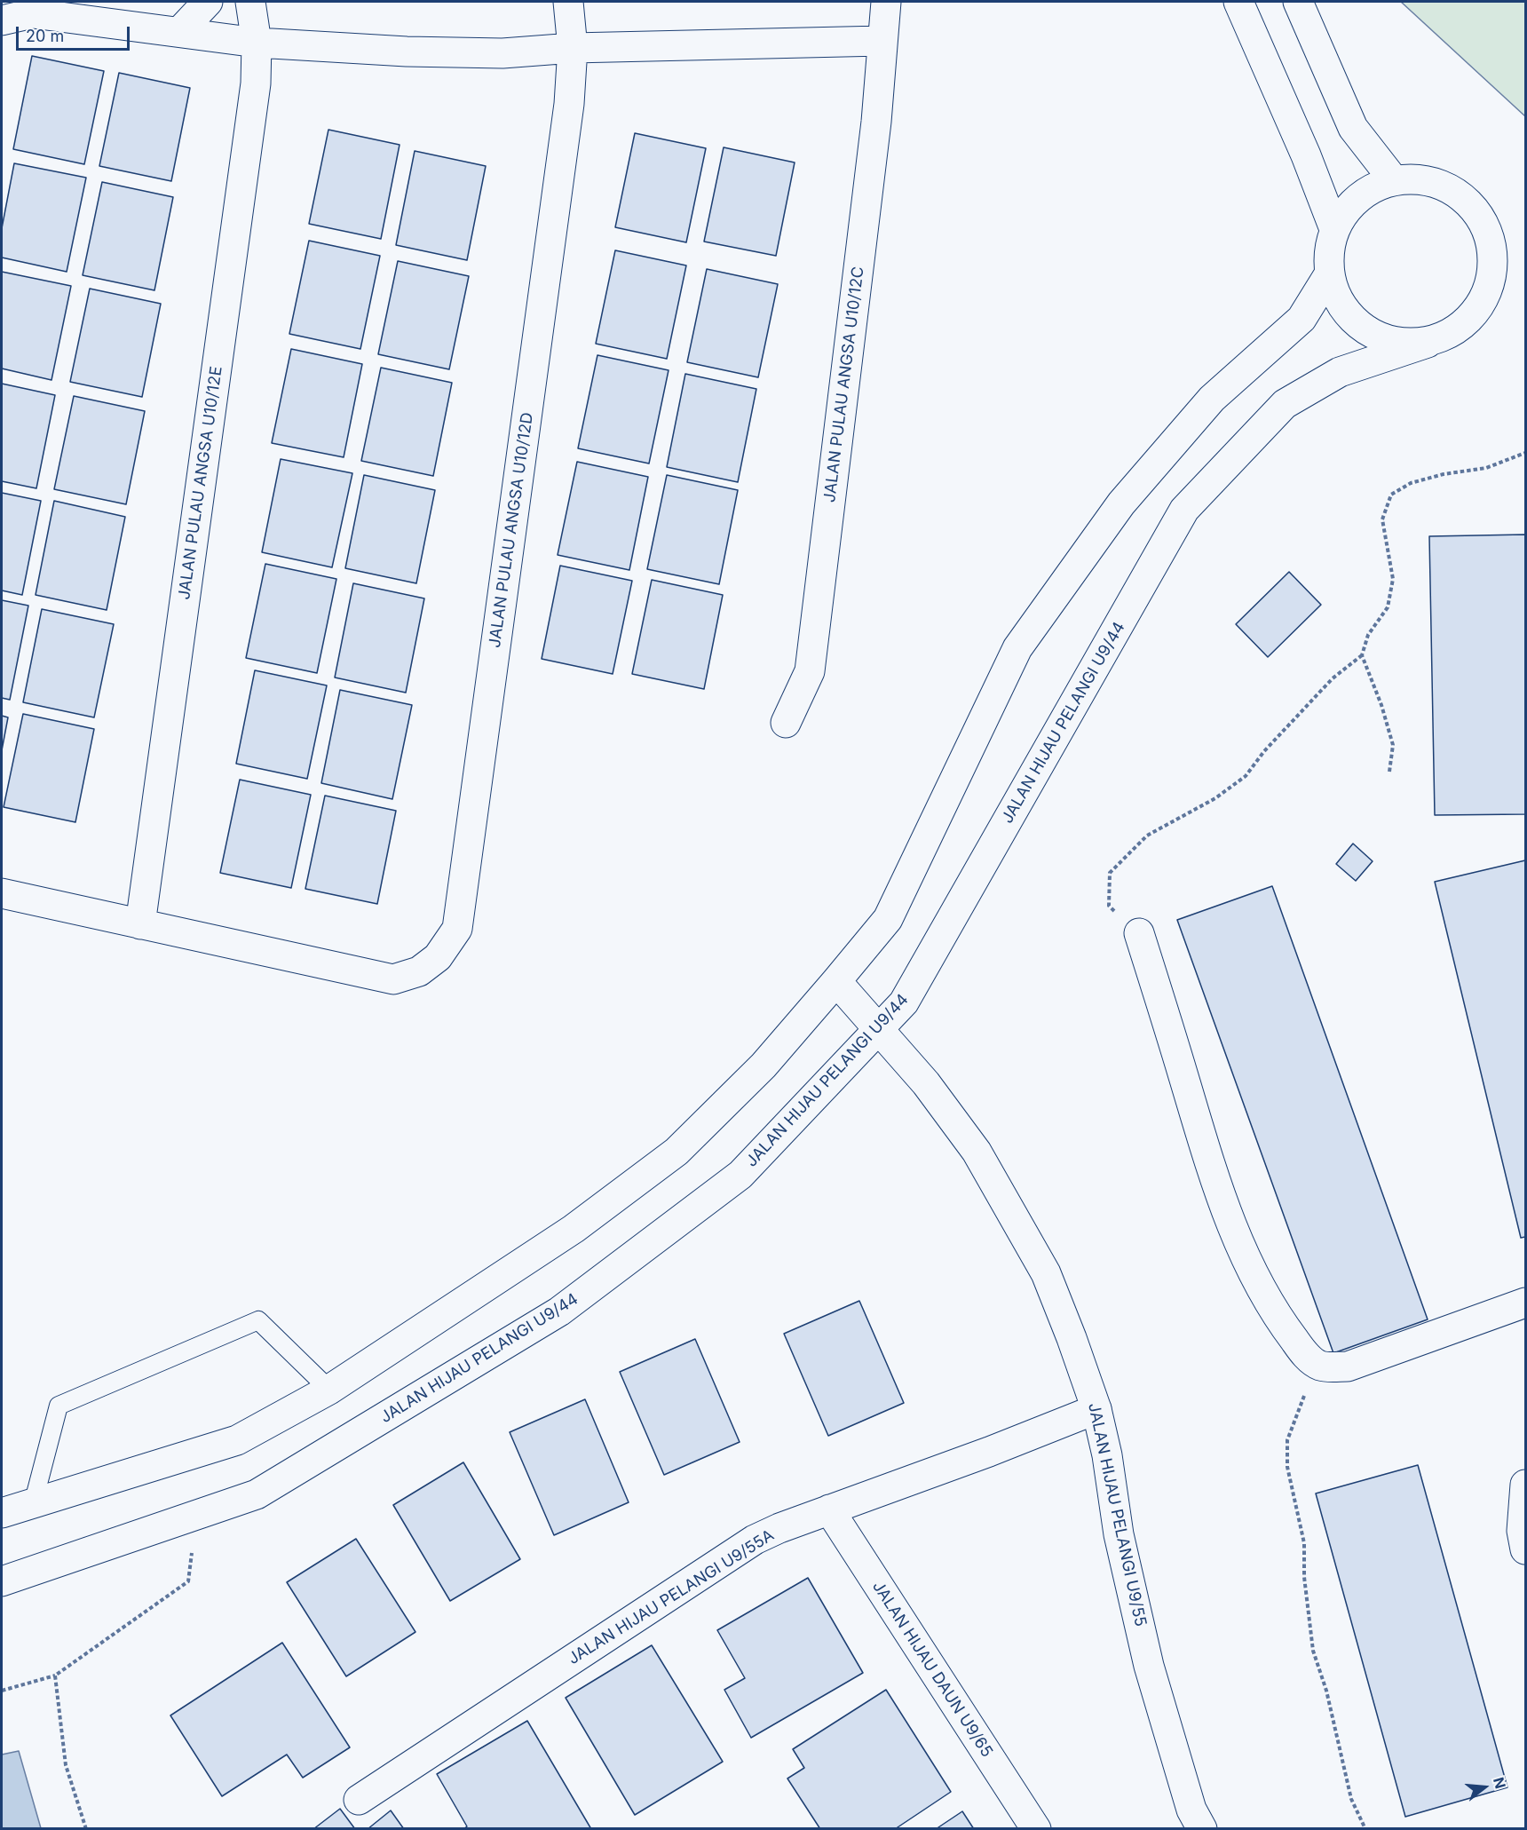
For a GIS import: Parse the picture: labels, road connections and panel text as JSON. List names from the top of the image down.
{
  "streets": {
    "street": [
      "JALAN PULAU ANGSA U10/12C",
      "JALAN PULAU ANGSA U10/12E",
      "JALAN PULAU ANGSA U10/12D",
      "JALAN HIJAU PELANGI U9/44",
      "JALAN HIJAU PELANGI U9/55",
      "JALAN HIJAU PELANGI U9/55A",
      "JALAN HIJAU DAUN U9/65"
    ]
  },
  "crossings": [
    ["JALAN PULAU ANGSA U10/12E", "JALAN PULAU ANGSA U10/12D"],
    ["JALAN HIJAU PELANGI U9/44", "JALAN HIJAU PELANGI U9/55"],
    ["JALAN HIJAU PELANGI U9/55", "JALAN HIJAU PELANGI U9/55A"],
    ["JALAN HIJAU PELANGI U9/55A", "JALAN HIJAU DAUN U9/65"]
  ],
  "scale_bar": "20 m",
  "north": "right"
}
